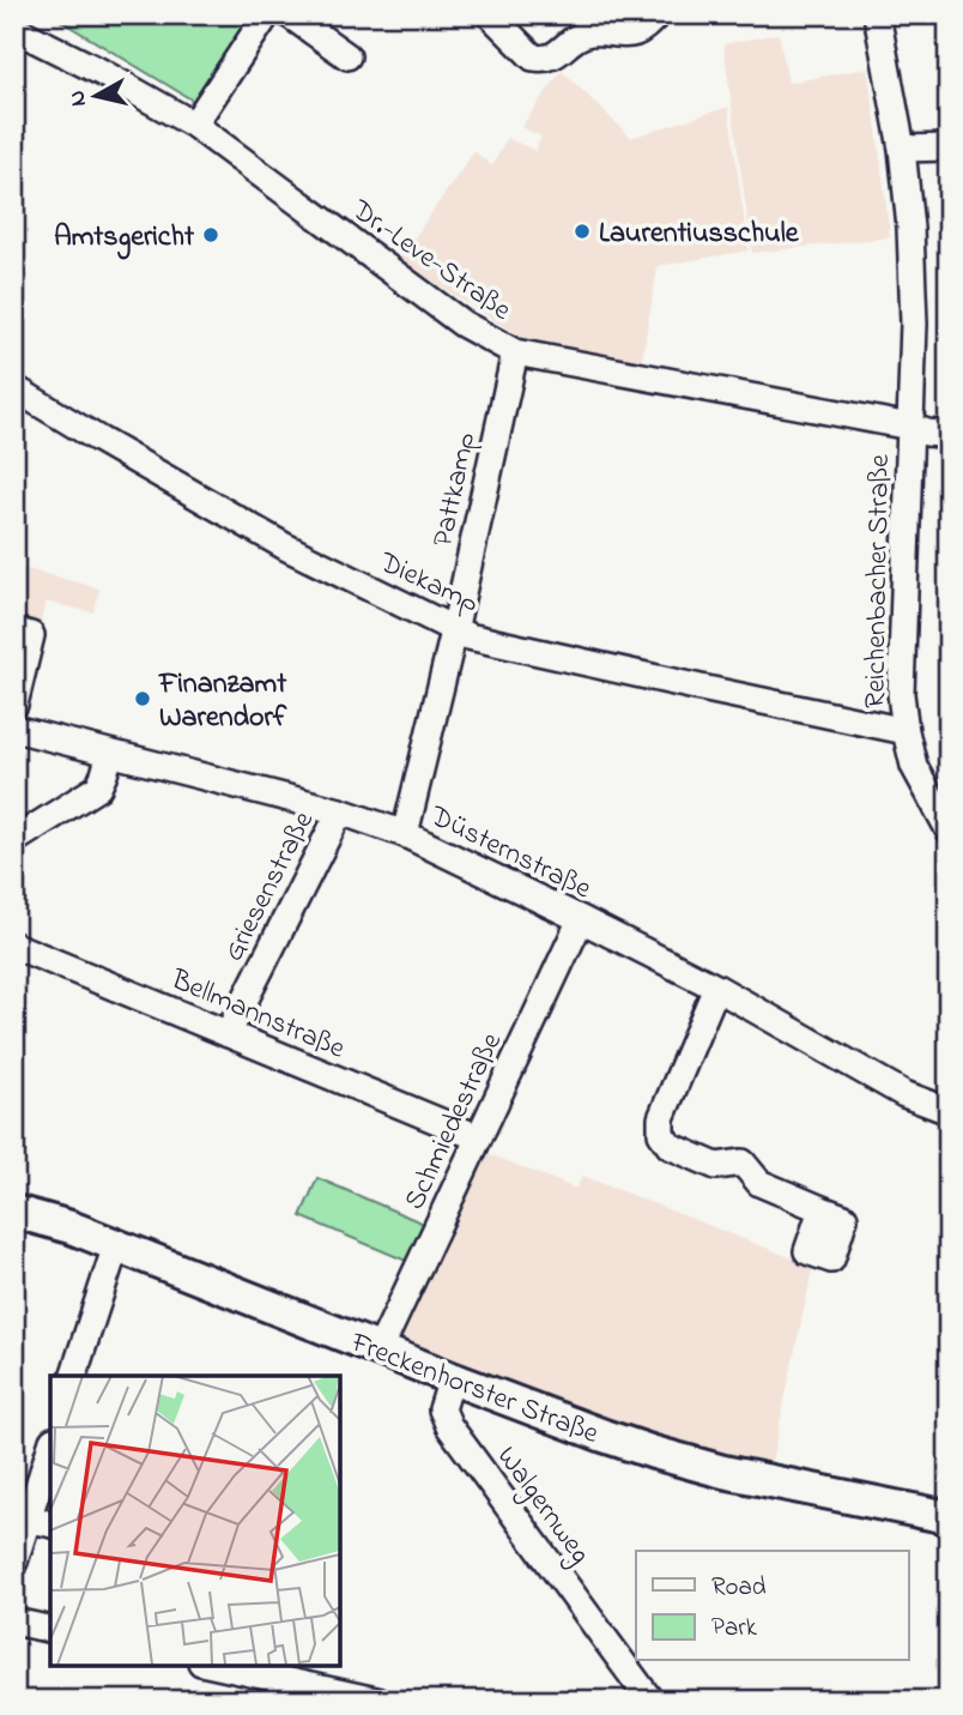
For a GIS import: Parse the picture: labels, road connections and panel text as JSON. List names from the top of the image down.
{
  "streets": {
    "main road": ["Freckenhorster Straße"],
    "street": [
      "Dr.-Leve-Straße",
      "Pattkamp",
      "Diekamp",
      "Reichenbacher Straße",
      "Düsternstraße",
      "Griesenstraße",
      "Bellmannstraße",
      "Schmiedestraße",
      "Walgernweg"
    ]
  },
  "crossings": [
    ["Dr.-Leve-Straße", "Pattkamp"],
    ["Dr.-Leve-Straße", "Reichenbacher Straße"],
    ["Pattkamp", "Diekamp"],
    ["Pattkamp", "Düsternstraße"],
    ["Diekamp", "Reichenbacher Straße"],
    ["Düsternstraße", "Griesenstraße"],
    ["Düsternstraße", "Schmiedestraße"],
    ["Griesenstraße", "Bellmannstraße"],
    ["Bellmannstraße", "Schmiedestraße"],
    ["Schmiedestraße", "Freckenhorster Straße"],
    ["Freckenhorster Straße", "Walgernweg"]
  ],
  "places": ["Laurentiusschule", "Amtsgericht", "Finanzamt Warendorf"],
  "legend": ["Road", "Park"],
  "north": "left"
}
